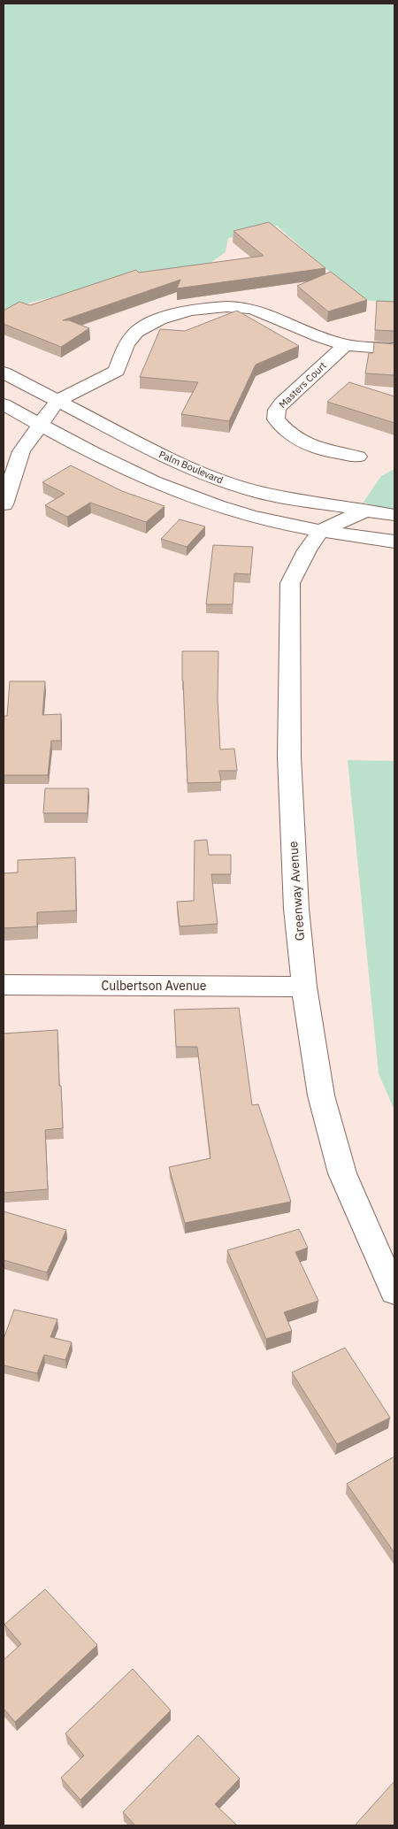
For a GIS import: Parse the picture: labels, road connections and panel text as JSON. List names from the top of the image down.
{
  "streets": {
    "street": [
      "Masters Court",
      "Palm Boulevard",
      "Greenway Avenue",
      "Culbertson Avenue"
    ]
  },
  "crossings": [
    ["Greenway Avenue", "Culbertson Avenue"]
  ]
}
